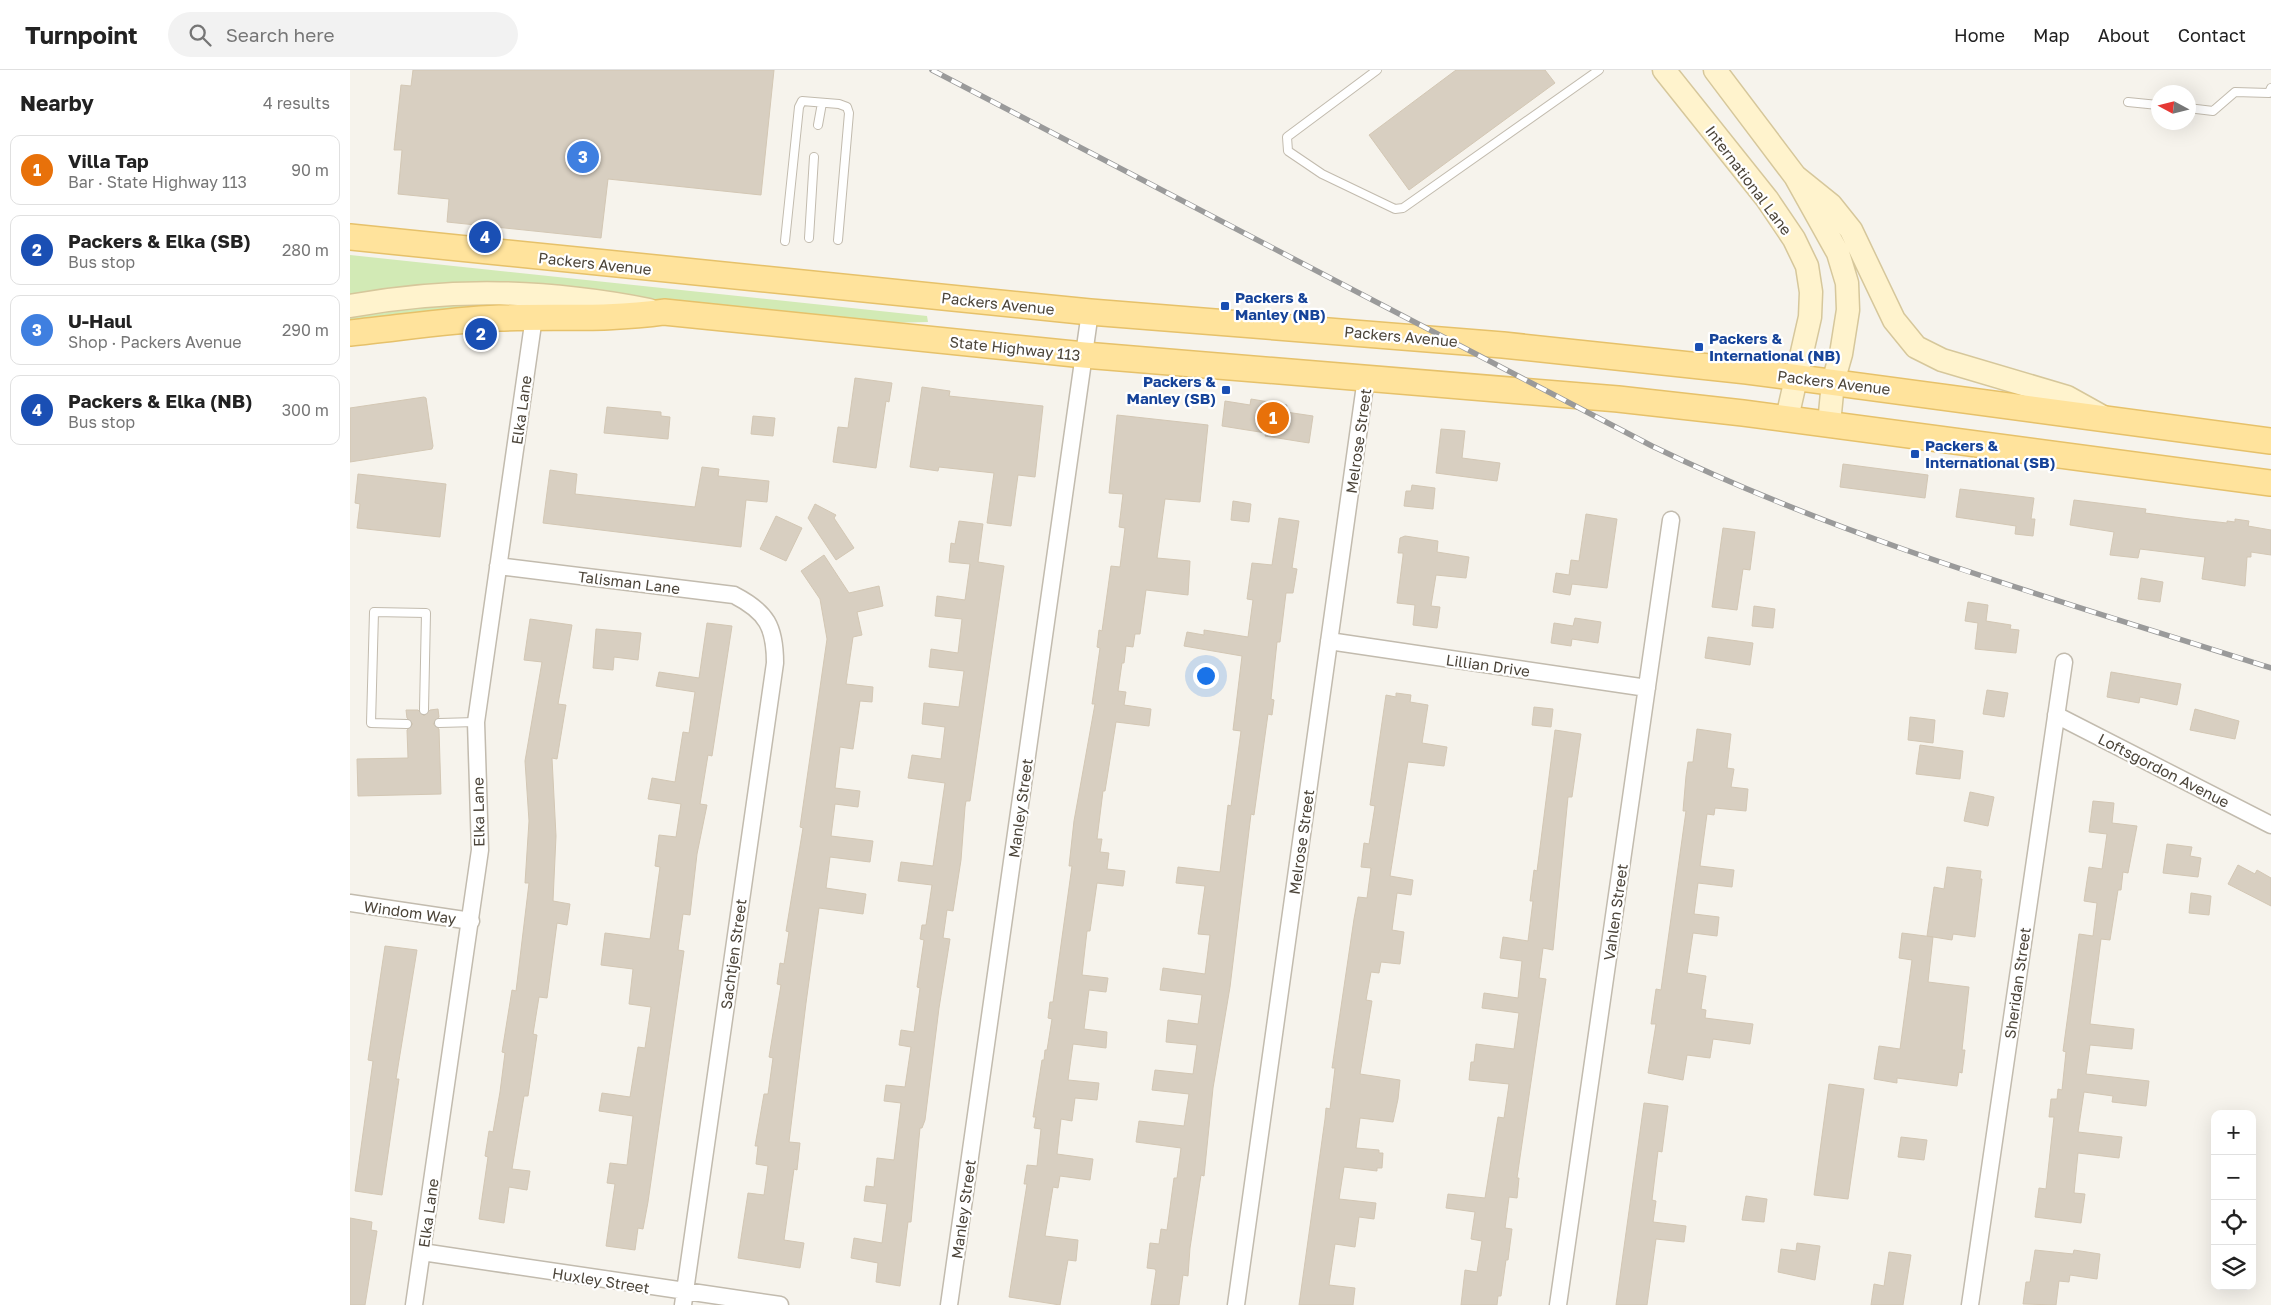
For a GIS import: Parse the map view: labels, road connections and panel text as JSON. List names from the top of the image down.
{
  "streets": {
    "main road": ["International Lane", "Packers Avenue", "State Highway 113"],
    "street": [
      "Elka Lane",
      "Melrose Street",
      "Talisman Lane",
      "Lillian Drive",
      "Loftsgordon Avenue",
      "Manley Street",
      "Windom Way",
      "Vahlen Street",
      "Sachtjen Street",
      "Sheridan Street",
      "Huxley Street"
    ]
  },
  "crossings": [
    ["International Lane", "Packers Avenue"],
    ["Packers Avenue", "Manley Street"],
    ["State Highway 113", "Elka Lane"],
    ["State Highway 113", "Melrose Street"],
    ["State Highway 113", "Manley Street"],
    ["Elka Lane", "Talisman Lane"],
    ["Elka Lane", "Windom Way"],
    ["Elka Lane", "Huxley Street"],
    ["Melrose Street", "Lillian Drive"],
    ["Talisman Lane", "Sachtjen Street"],
    ["Lillian Drive", "Vahlen Street"],
    ["Loftsgordon Avenue", "Sheridan Street"],
    ["Sachtjen Street", "Huxley Street"]
  ],
  "places": {
    "transit": [
      "Packers & Manley (NB)",
      "Packers & International (NB)",
      "Packers & Manley (SB)",
      "Packers & International (SB)"
    ]
  },
  "north": "left",
  "page": {
    "header": "Turnpoint",
    "search": "Search here",
    "nav": [
      "Home",
      "Map",
      "About",
      "Contact"
    ],
    "heading": ["Nearby", "4 results"],
    "list": [
      {
        "mark": "1",
        "name": "Villa Tap",
        "note": "Bar · State Highway 113",
        "value": "90 m"
      },
      {
        "mark": "2",
        "name": "Packers & Elka (SB)",
        "note": "Bus stop",
        "value": "280 m"
      },
      {
        "mark": "3",
        "name": "U-Haul",
        "note": "Shop · Packers Avenue",
        "value": "290 m"
      },
      {
        "mark": "4",
        "name": "Packers & Elka (NB)",
        "note": "Bus stop",
        "value": "300 m"
      }
    ],
    "pins": [
      "3",
      "4",
      "2",
      "1"
    ],
    "map_buttons": ["+", "−"]
  }
}
